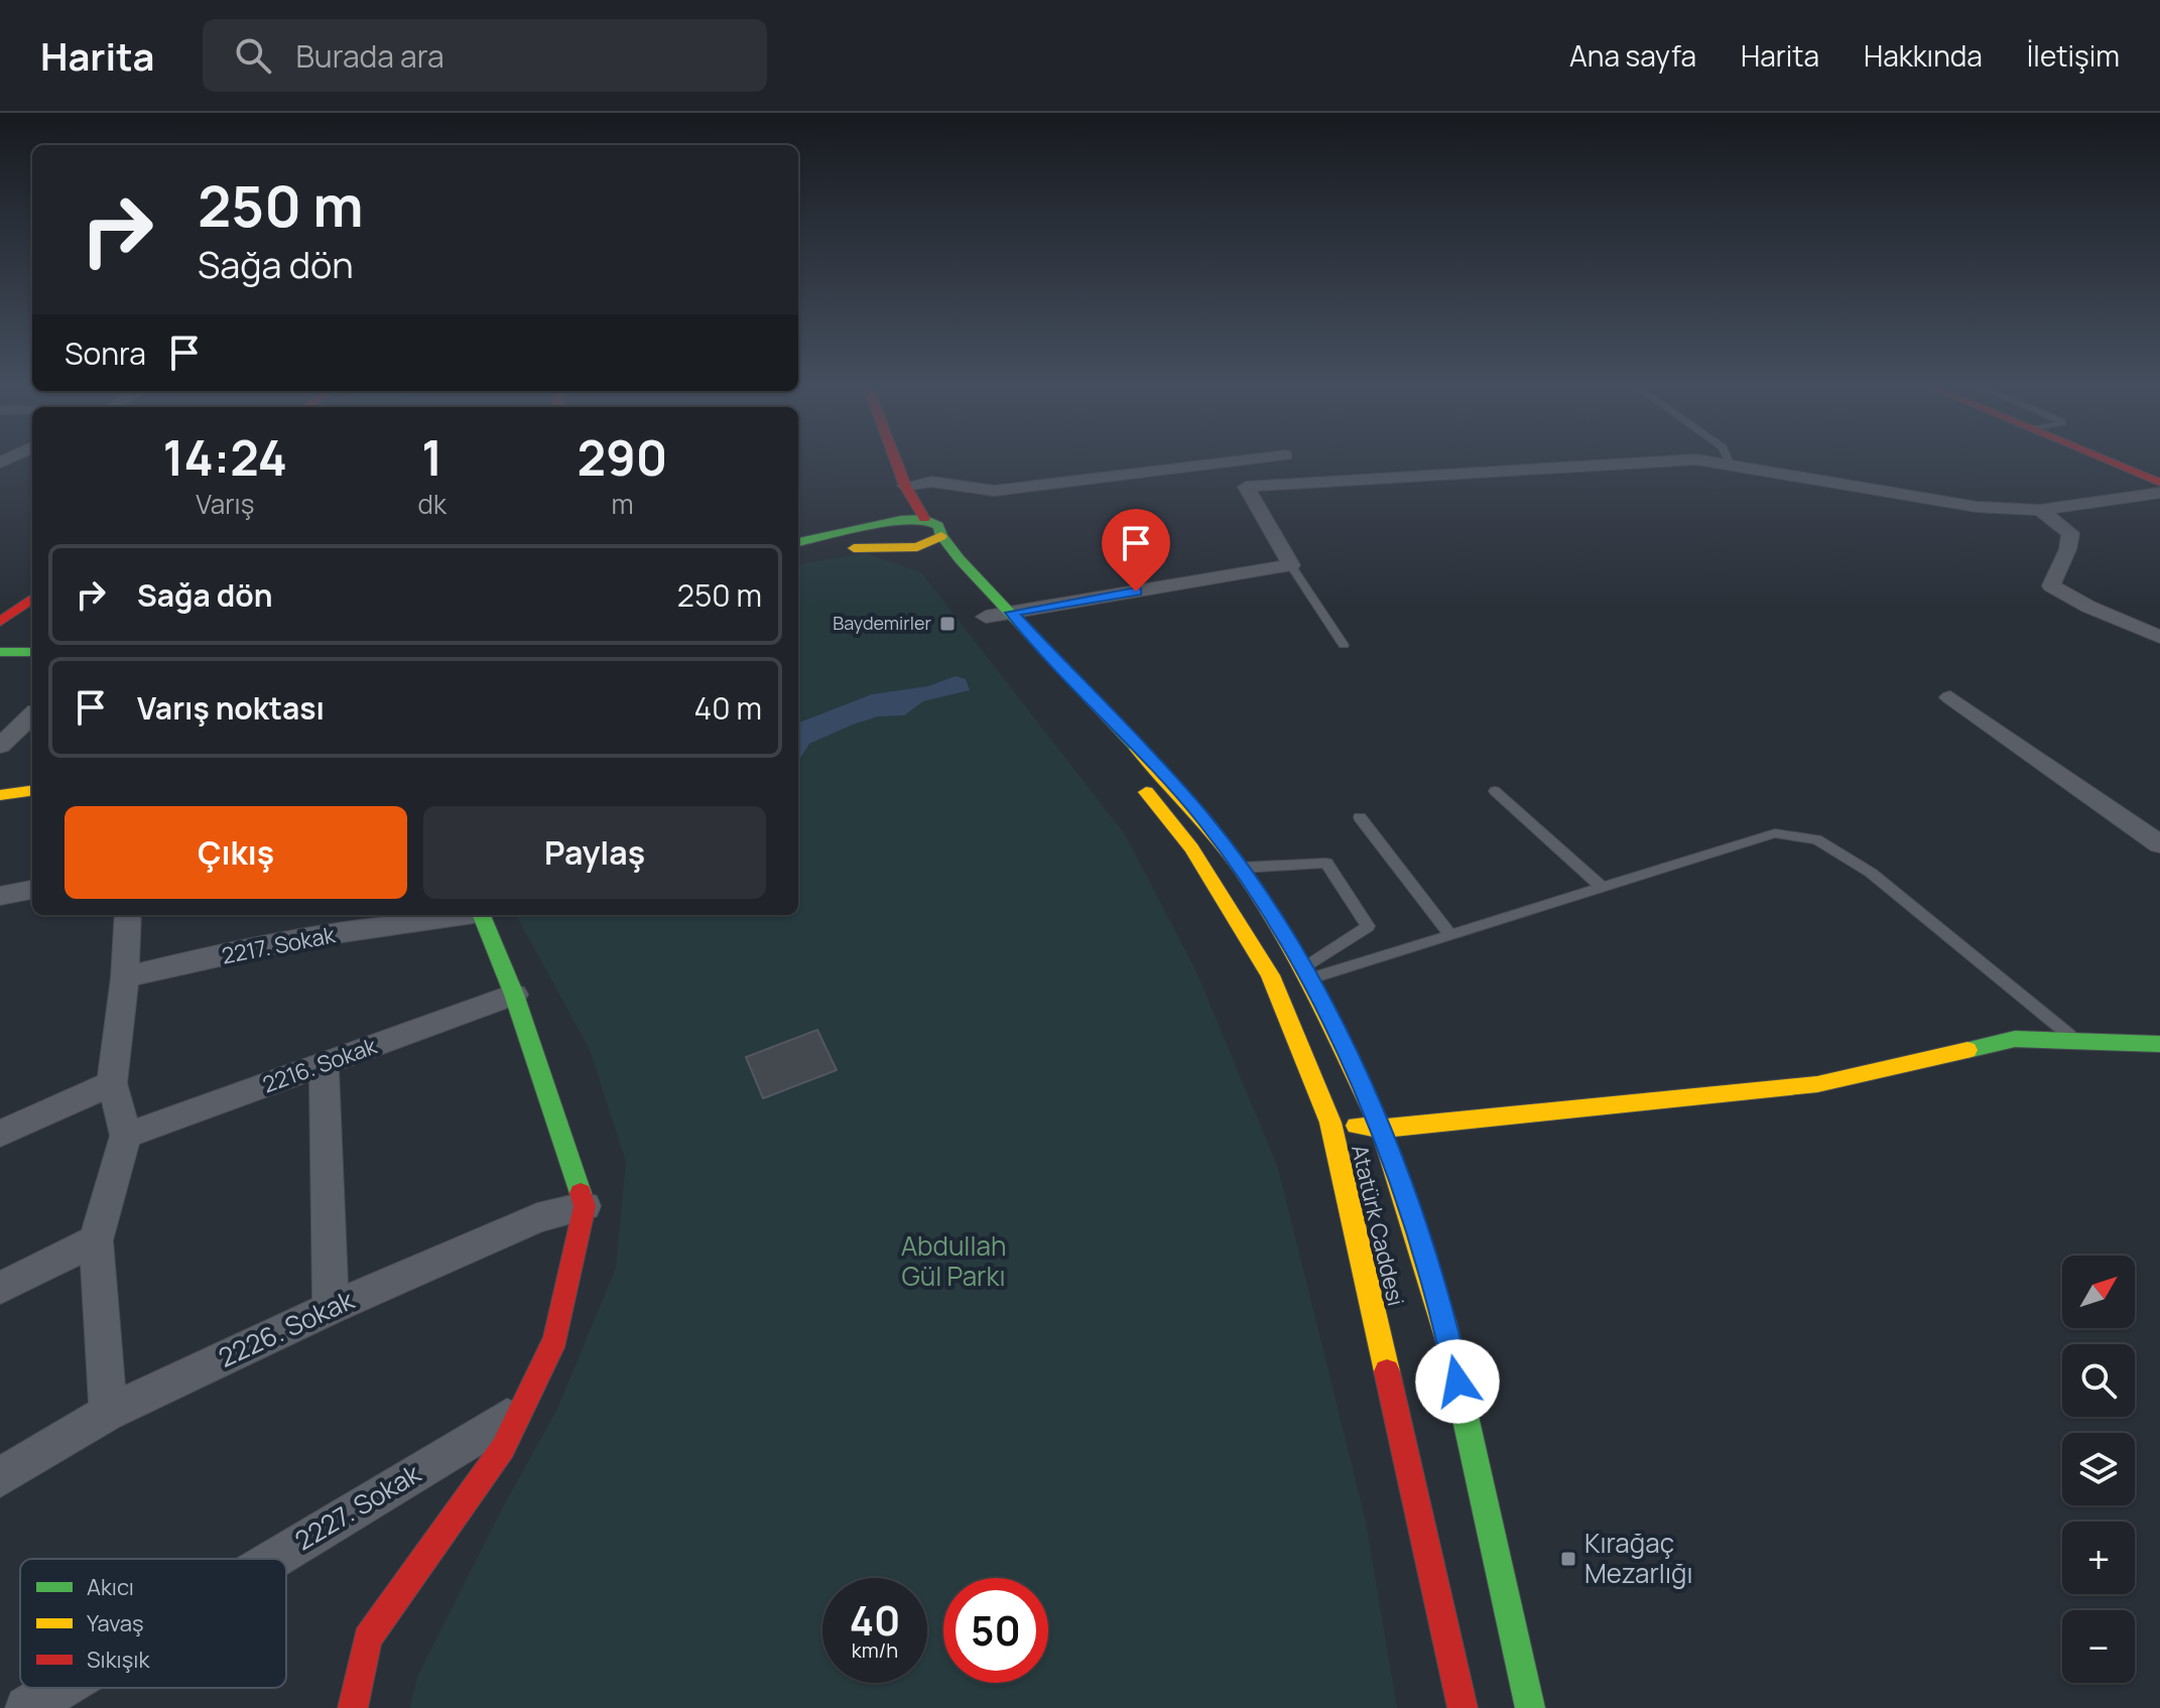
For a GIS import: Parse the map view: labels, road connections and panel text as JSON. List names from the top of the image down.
{
  "streets": {
    "main road": ["Atatürk Caddesi"],
    "street": [
      "2217. Sokak",
      "2216. Sokak",
      "2226. Sokak",
      "2227. Sokak"
    ]
  },
  "parks": ["Abdullah Gül Parkı"],
  "places": {
    "transit": ["Baydemirler", "Kırağaç Mezarlığı"]
  },
  "legend": ["Akıcı", "Yavaş", "Sıkışık"],
  "north": "top right",
  "page": {
    "header": "Harita",
    "search": "Burada ara",
    "nav": [
      "Ana sayfa",
      "Harita",
      "Hakkında",
      "İletişim"
    ],
    "turn": ["250 m", "Sağa dön"],
    "then": "Sonra",
    "eta": [
      "14:24",
      "Varış",
      "1",
      "dk",
      "290",
      "m"
    ],
    "list": [
      {
        "name": "Sağa dön",
        "value": "250 m"
      },
      {
        "name": "Varış noktası",
        "value": "40 m"
      }
    ],
    "buttons": ["Çıkış", "Paylaş"],
    "map_buttons": ["+", "−"],
    "speed": "40 km/h",
    "limit": "50"
  }
}
